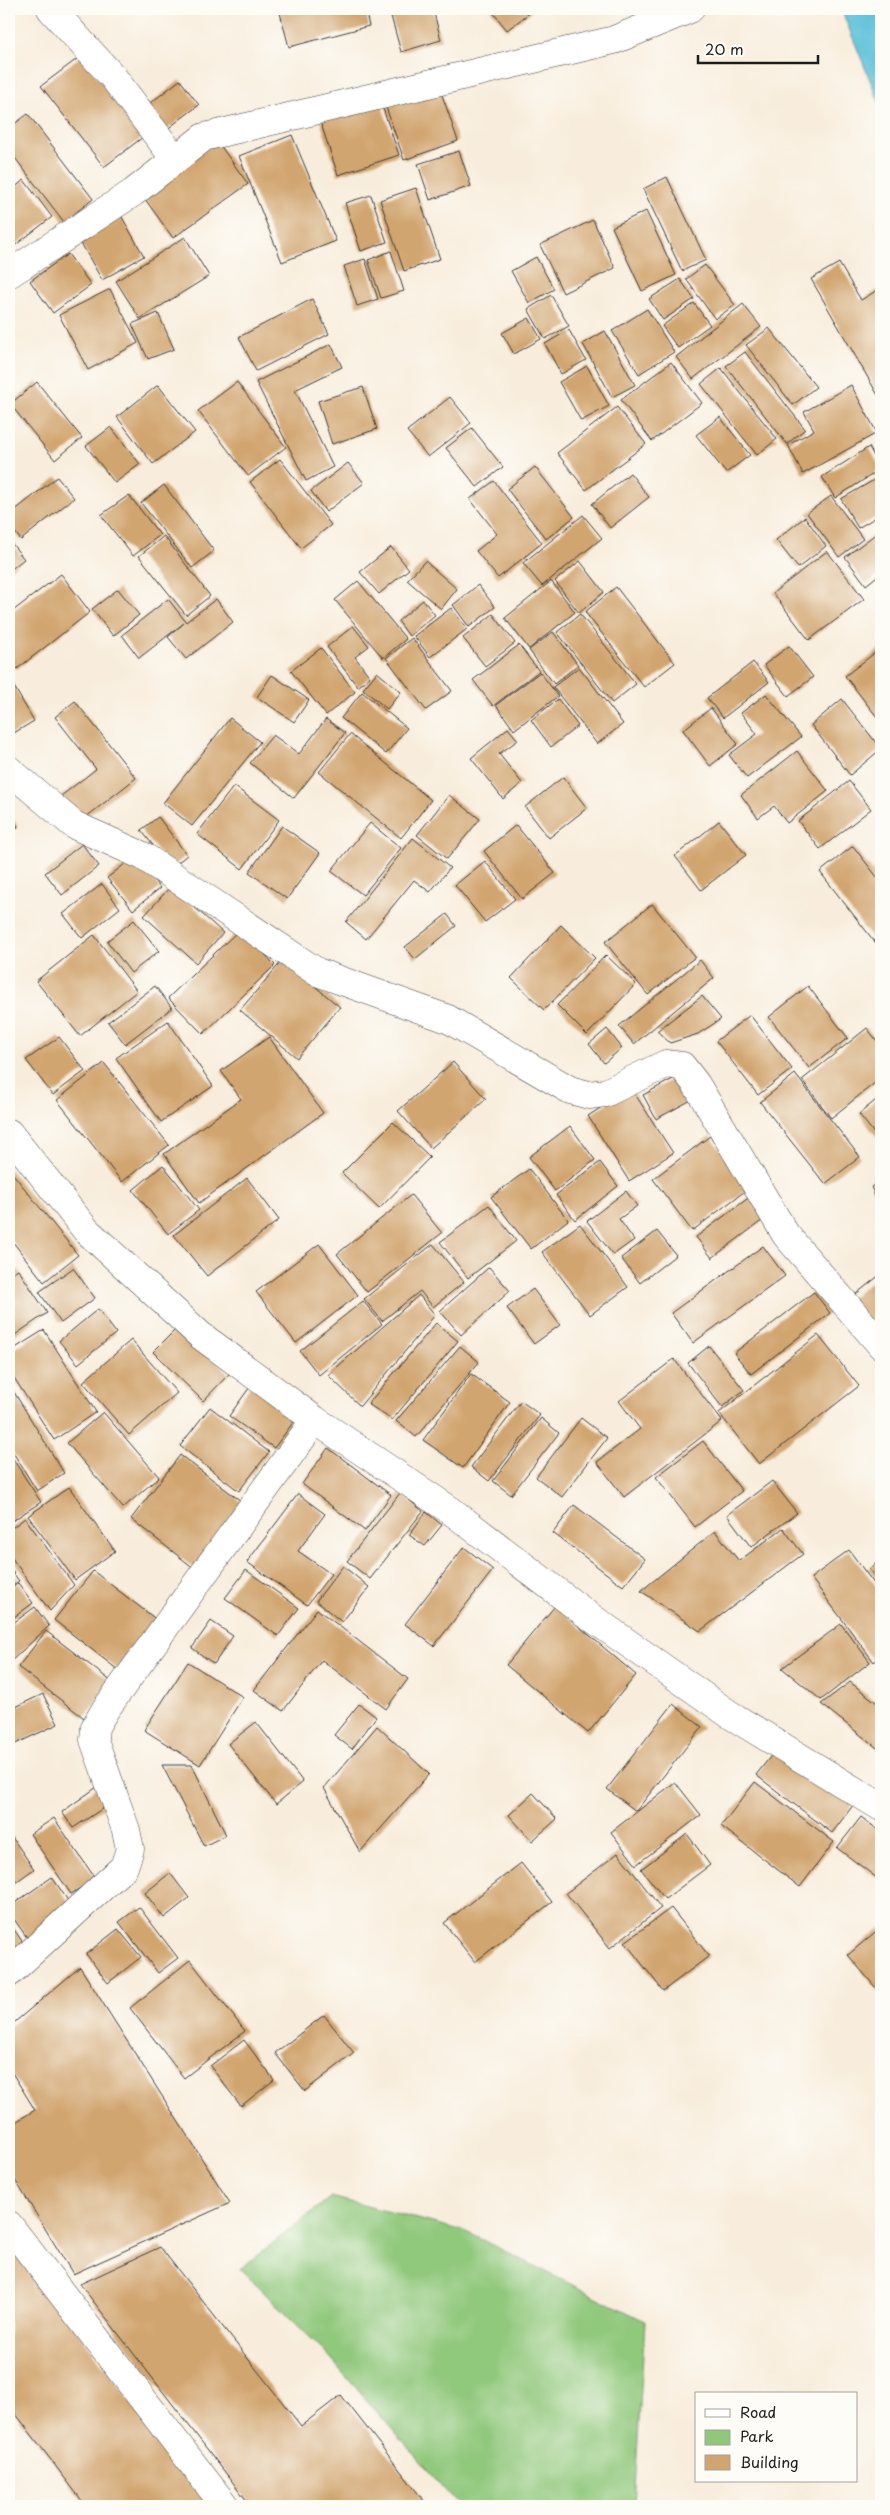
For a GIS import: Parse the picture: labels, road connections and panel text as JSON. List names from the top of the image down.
{
  "legend": ["Road", "Park", "Building"],
  "scale_bar": "20 m"
}
